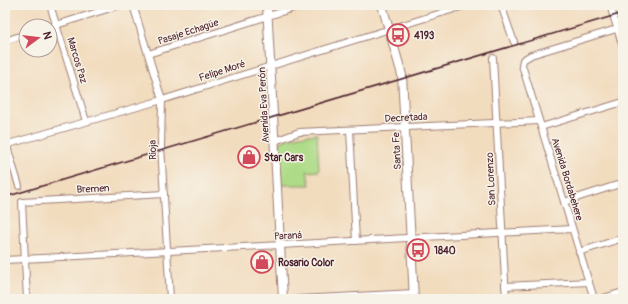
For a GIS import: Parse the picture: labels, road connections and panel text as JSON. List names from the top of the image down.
{
  "streets": {
    "main road": ["Avenida Eva Perón", "Santa Fe"],
    "street": [
      "Pasaje Echagüe",
      "Marcos Paz",
      "Felipe Moré",
      "Decretada",
      "Rioja",
      "San Lorenzo",
      "Avenida Bordabehere",
      "Bremen",
      "Paraná"
    ]
  },
  "crossings": [
    ["Pasaje Echagüe", "Avenida Eva Perón"],
    ["Pasaje Echagüe", "Rioja"],
    ["Marcos Paz", "Felipe Moré"],
    ["Felipe Moré", "Avenida Eva Perón"],
    ["Felipe Moré", "Rioja"],
    ["Felipe Moré", "Santa Fe"],
    ["Avenida Eva Perón", "Decretada"],
    ["Avenida Eva Perón", "Paraná"],
    ["Decretada", "Santa Fe"],
    ["Decretada", "San Lorenzo"],
    ["Decretada", "Avenida Bordabehere"],
    ["Rioja", "Bremen"],
    ["Rioja", "Paraná"],
    ["Santa Fe", "Paraná"],
    ["San Lorenzo", "Paraná"],
    ["Avenida Bordabehere", "Paraná"],
    ["Bremen", "Paraná"]
  ],
  "places": {
    "bus stop": ["4193", "1840"],
    "shop": ["Star Cars", "Rosario Color"]
  },
  "north": "right"
}
